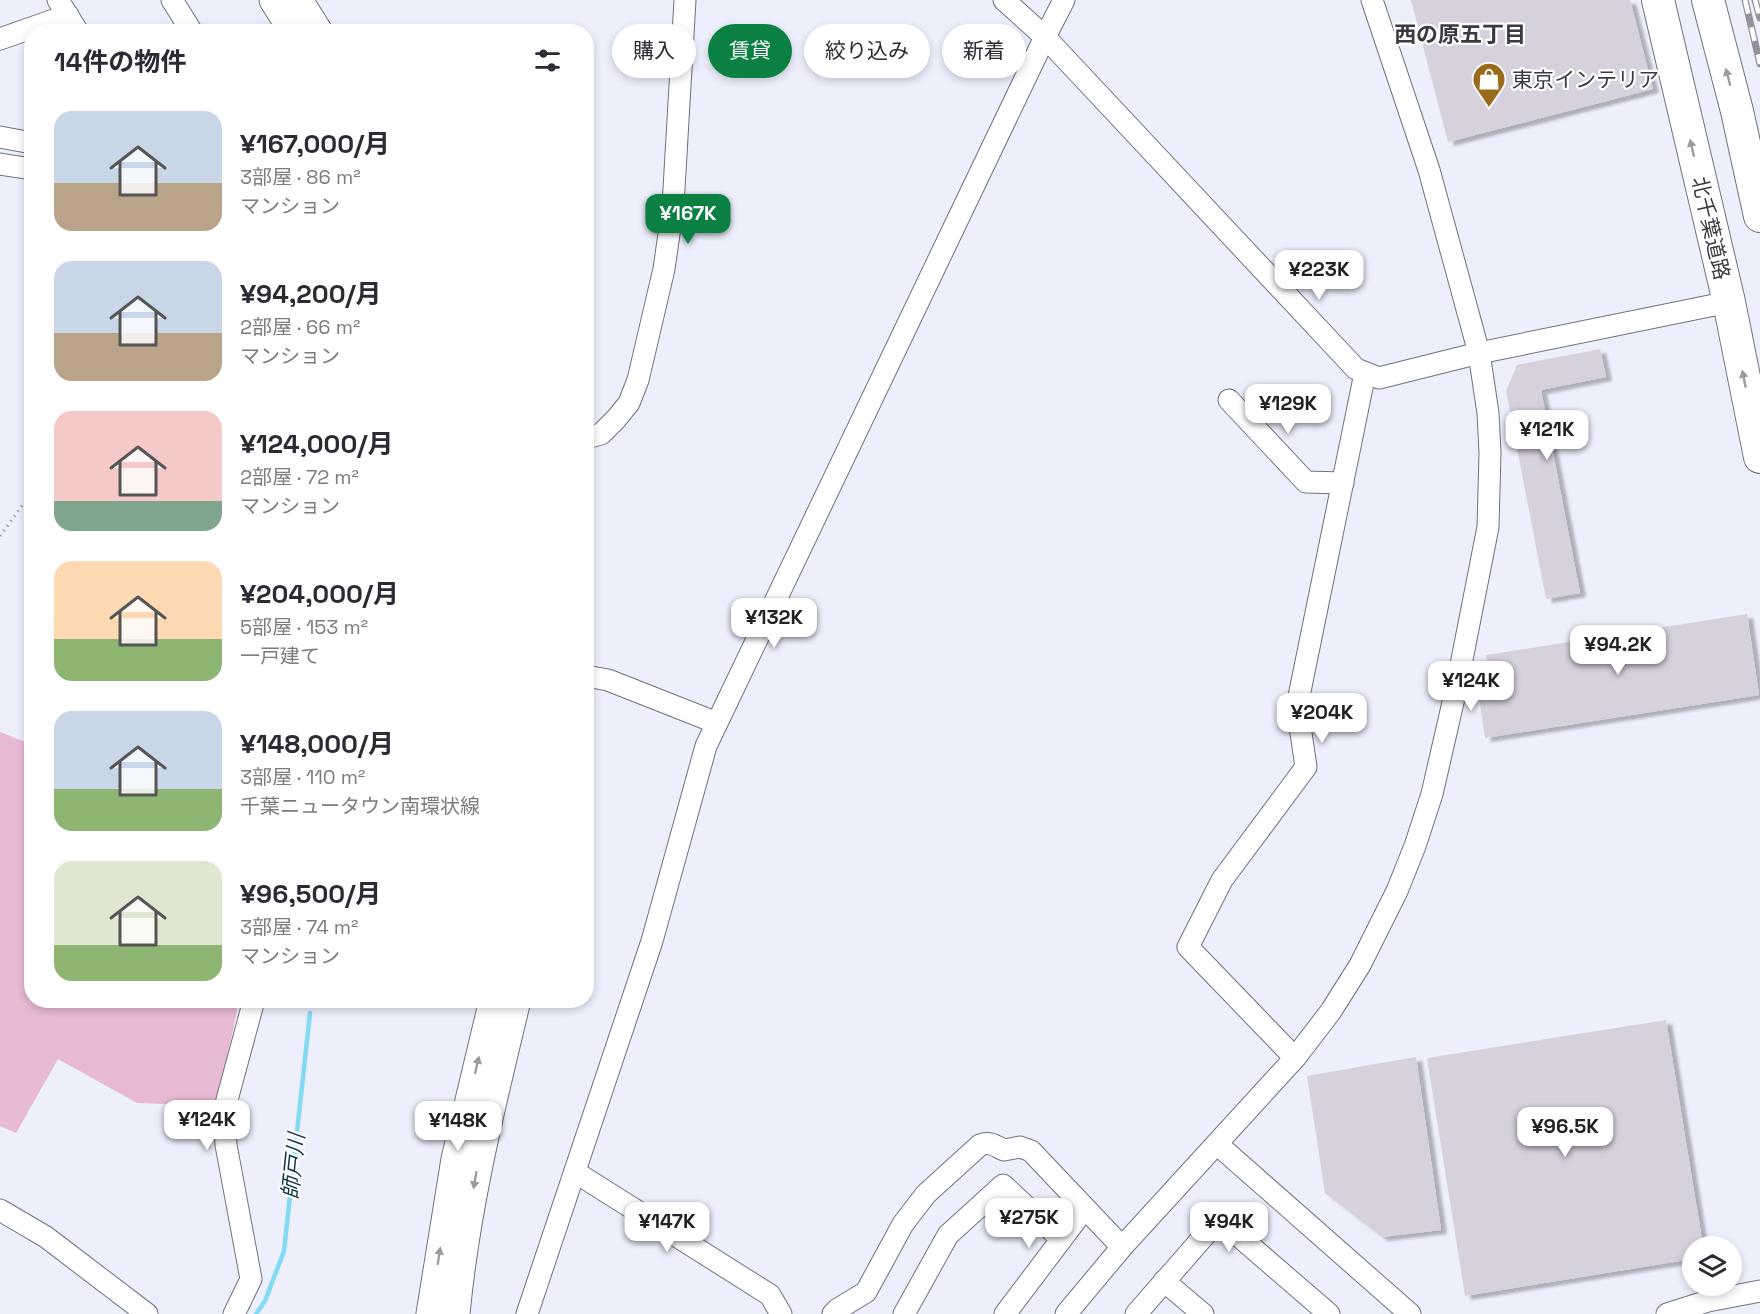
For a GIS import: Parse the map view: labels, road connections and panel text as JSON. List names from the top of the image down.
{
  "streets": {
    "highway": ["北千葉道路"]
  },
  "districts": ["西の原五丁目"],
  "water": ["師戸川"],
  "places": {
    "shop": ["東京インテリア"]
  },
  "page": {
    "chip": [
      "購入",
      "賃貸",
      "絞り込み",
      "新着"
    ],
    "heading": "14件の物件",
    "list": [
      {
        "name": "¥167,000/月",
        "note": "3部屋 · 86 m² · マンション"
      },
      {
        "name": "¥94,200/月",
        "note": "2部屋 · 66 m² · マンション"
      },
      {
        "name": "¥124,000/月",
        "note": "2部屋 · 72 m² · マンション"
      },
      {
        "name": "¥204,000/月",
        "note": "5部屋 · 153 m² · 一戸建て"
      },
      {
        "name": "¥148,000/月",
        "note": "3部屋 · 110 m² · 千葉ニュータウン南環状線"
      },
      {
        "name": "¥96,500/月",
        "note": "3部屋 · 74 m² · マンション"
      }
    ],
    "price": [
      "¥167K",
      "¥223K",
      "¥129K",
      "¥121K",
      "¥132K",
      "¥94.2K",
      "¥124K",
      "¥204K",
      "¥124K",
      "¥148K",
      "¥96.5K",
      "¥275K",
      "¥147K",
      "¥94K"
    ]
  }
}
